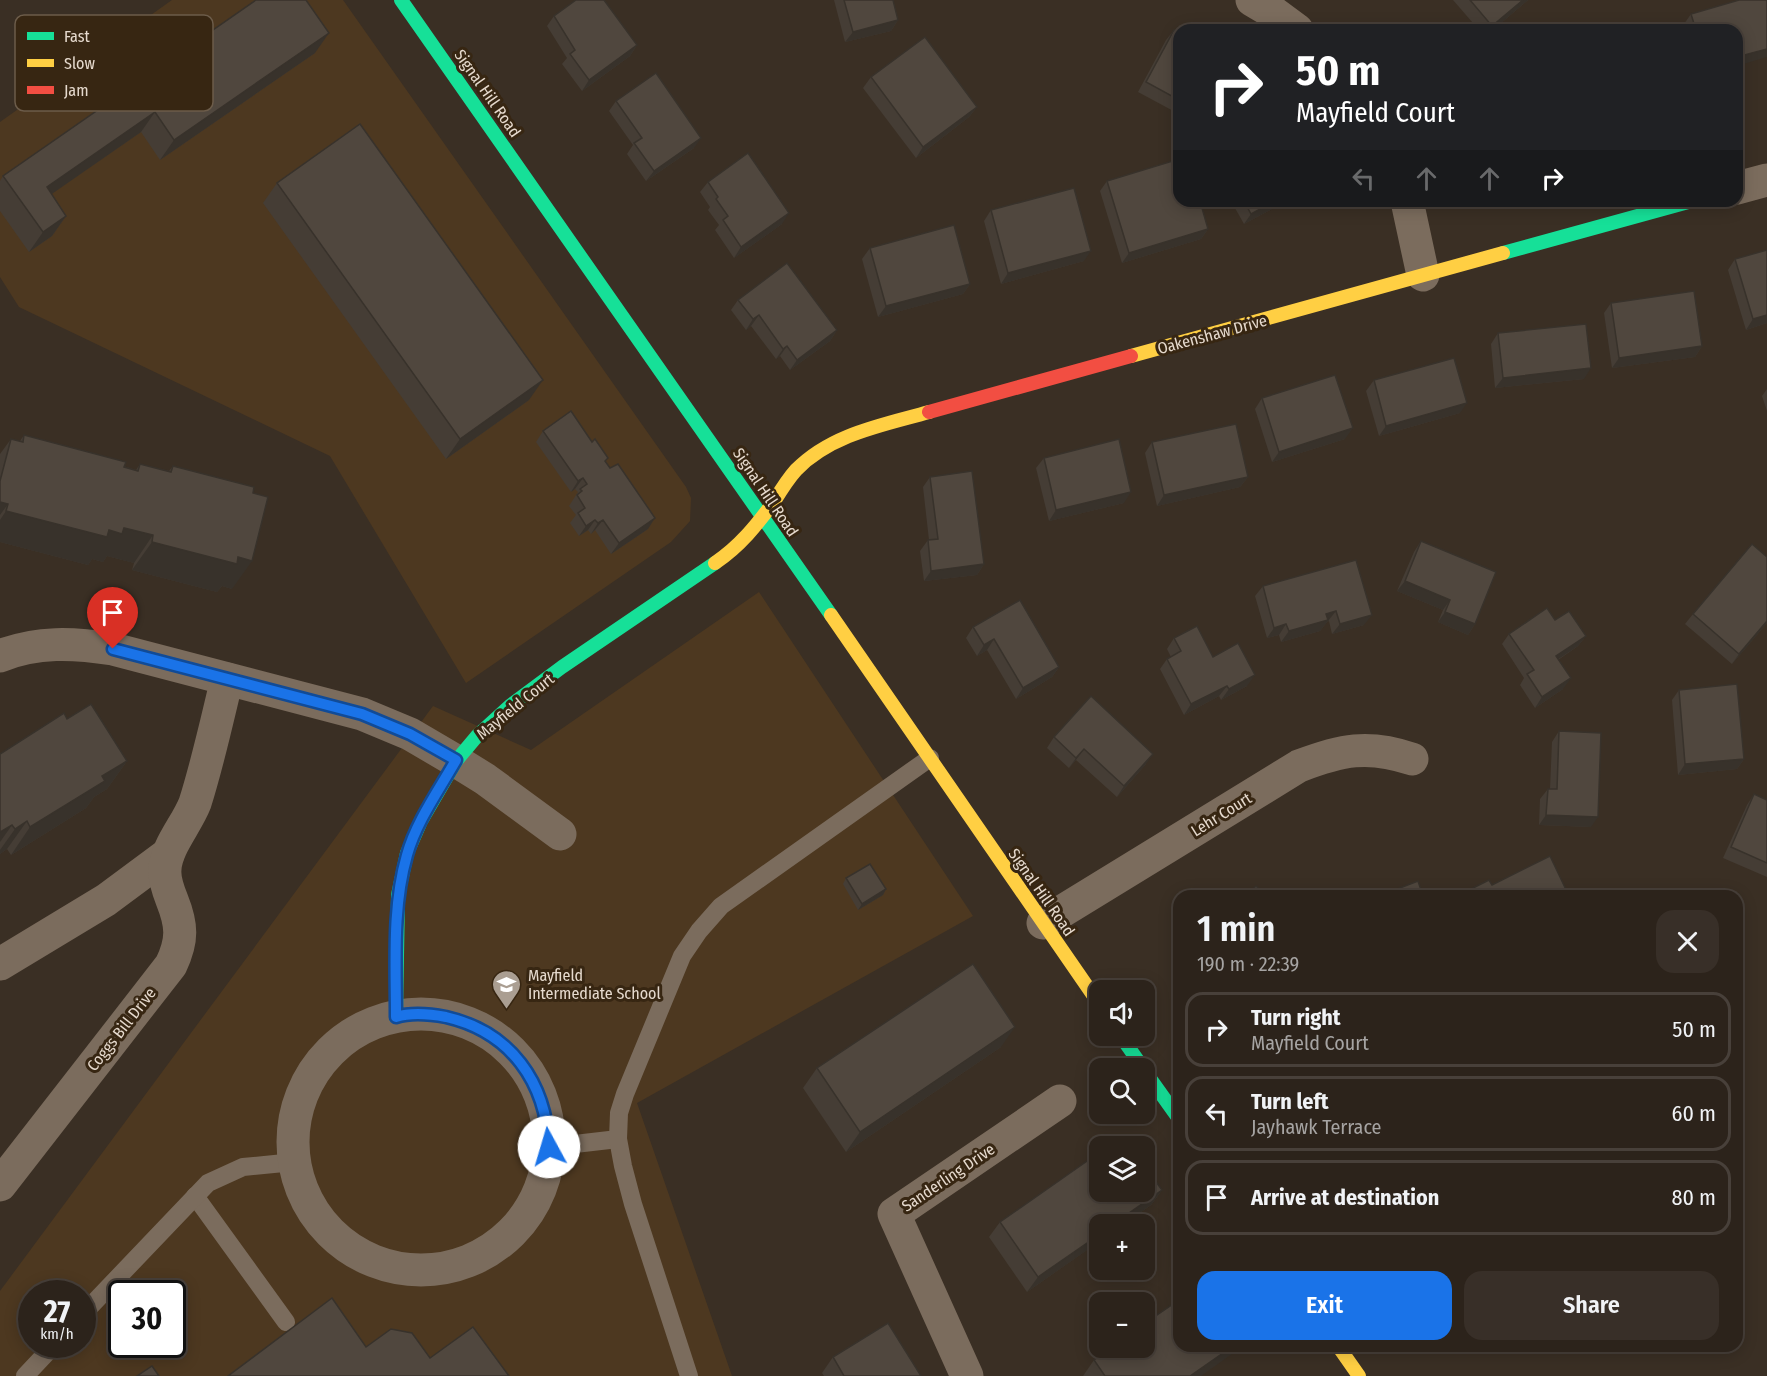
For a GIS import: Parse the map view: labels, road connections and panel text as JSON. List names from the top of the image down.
{
  "streets": {
    "street": [
      "Signal Hill Road",
      "Oakenshaw Drive",
      "Mayfield Court",
      "Lehr Court",
      "Coggs Bill Drive",
      "Sanderling Drive"
    ]
  },
  "crossings": [
    ["Signal Hill Road", "Oakenshaw Drive"],
    ["Signal Hill Road", "Mayfield Court"],
    ["Signal Hill Road", "Lehr Court"],
    ["Oakenshaw Drive", "Mayfield Court"]
  ],
  "places": {
    "school or university": ["Mayfield Intermediate School"]
  },
  "legend": ["Fast", "Slow", "Jam"],
  "page": {
    "turn": ["50 m", "Mayfield Court"],
    "heading": ["1 min", "190 m · 22:39"],
    "map_buttons": ["+", "−"],
    "list": [
      {
        "name": "Turn right",
        "note": "Mayfield Court",
        "value": "50 m"
      },
      {
        "name": "Turn left",
        "note": "Jayhawk Terrace",
        "value": "60 m"
      },
      {
        "name": "Arrive at destination",
        "value": "80 m"
      }
    ],
    "buttons": ["Exit", "Share"],
    "speed": "27 km/h",
    "limit": "30"
  }
}
